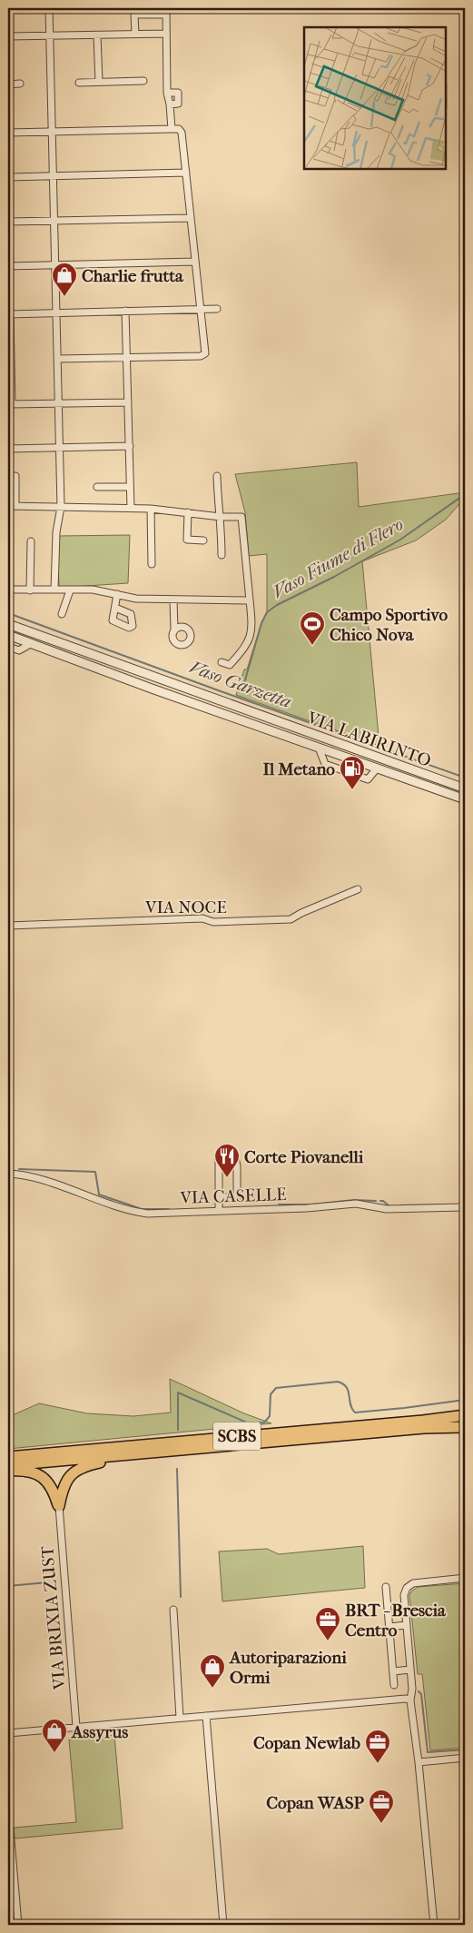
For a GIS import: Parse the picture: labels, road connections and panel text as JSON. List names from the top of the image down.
{
  "streets": {
    "highway": ["SCBS"],
    "street": [
      "VIA LABIRINTO",
      "VIA NOCE",
      "VIA CASELLE",
      "VIA BRIXIA ZUST"
    ]
  },
  "water": ["Vaso Fiume di Flero", "Vaso Garzetta"],
  "places": {
    "shop": ["Charlie frutta", "Autoriparazioni Ormi", "Assyrus"],
    "sports": ["Campo Sportivo Chico Nova"],
    "fuel station": ["Il Metano"],
    "restaurant": ["Corte Piovanelli"],
    "office": ["BRT - Brescia Centro", "Copan Newlab", "Copan WASP"]
  }
}
